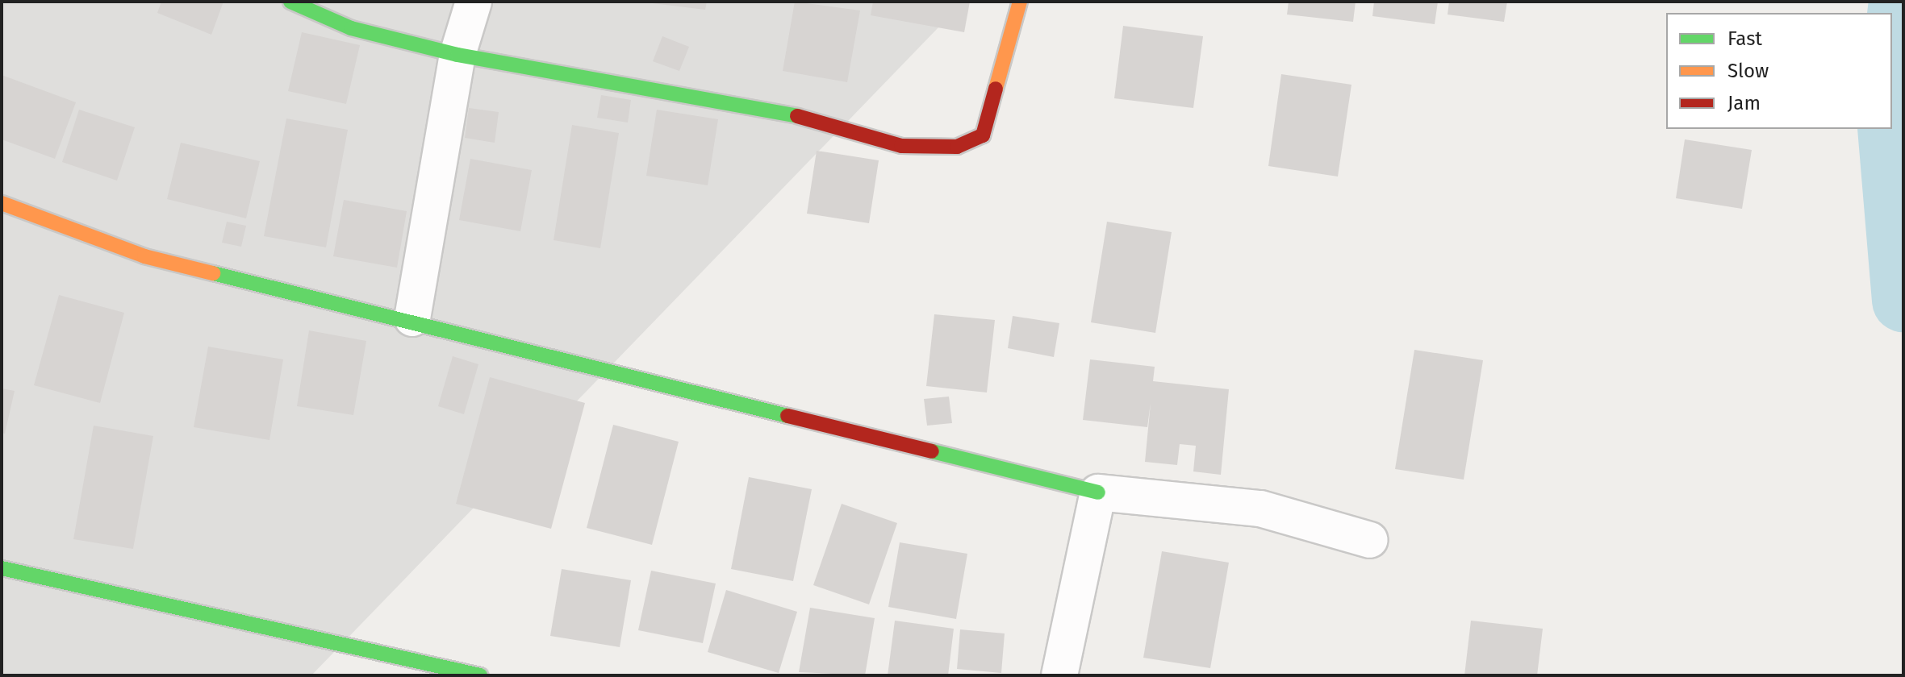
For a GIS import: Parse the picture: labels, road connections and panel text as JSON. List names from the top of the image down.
{
  "legend": ["Fast", "Slow", "Jam"]
}
